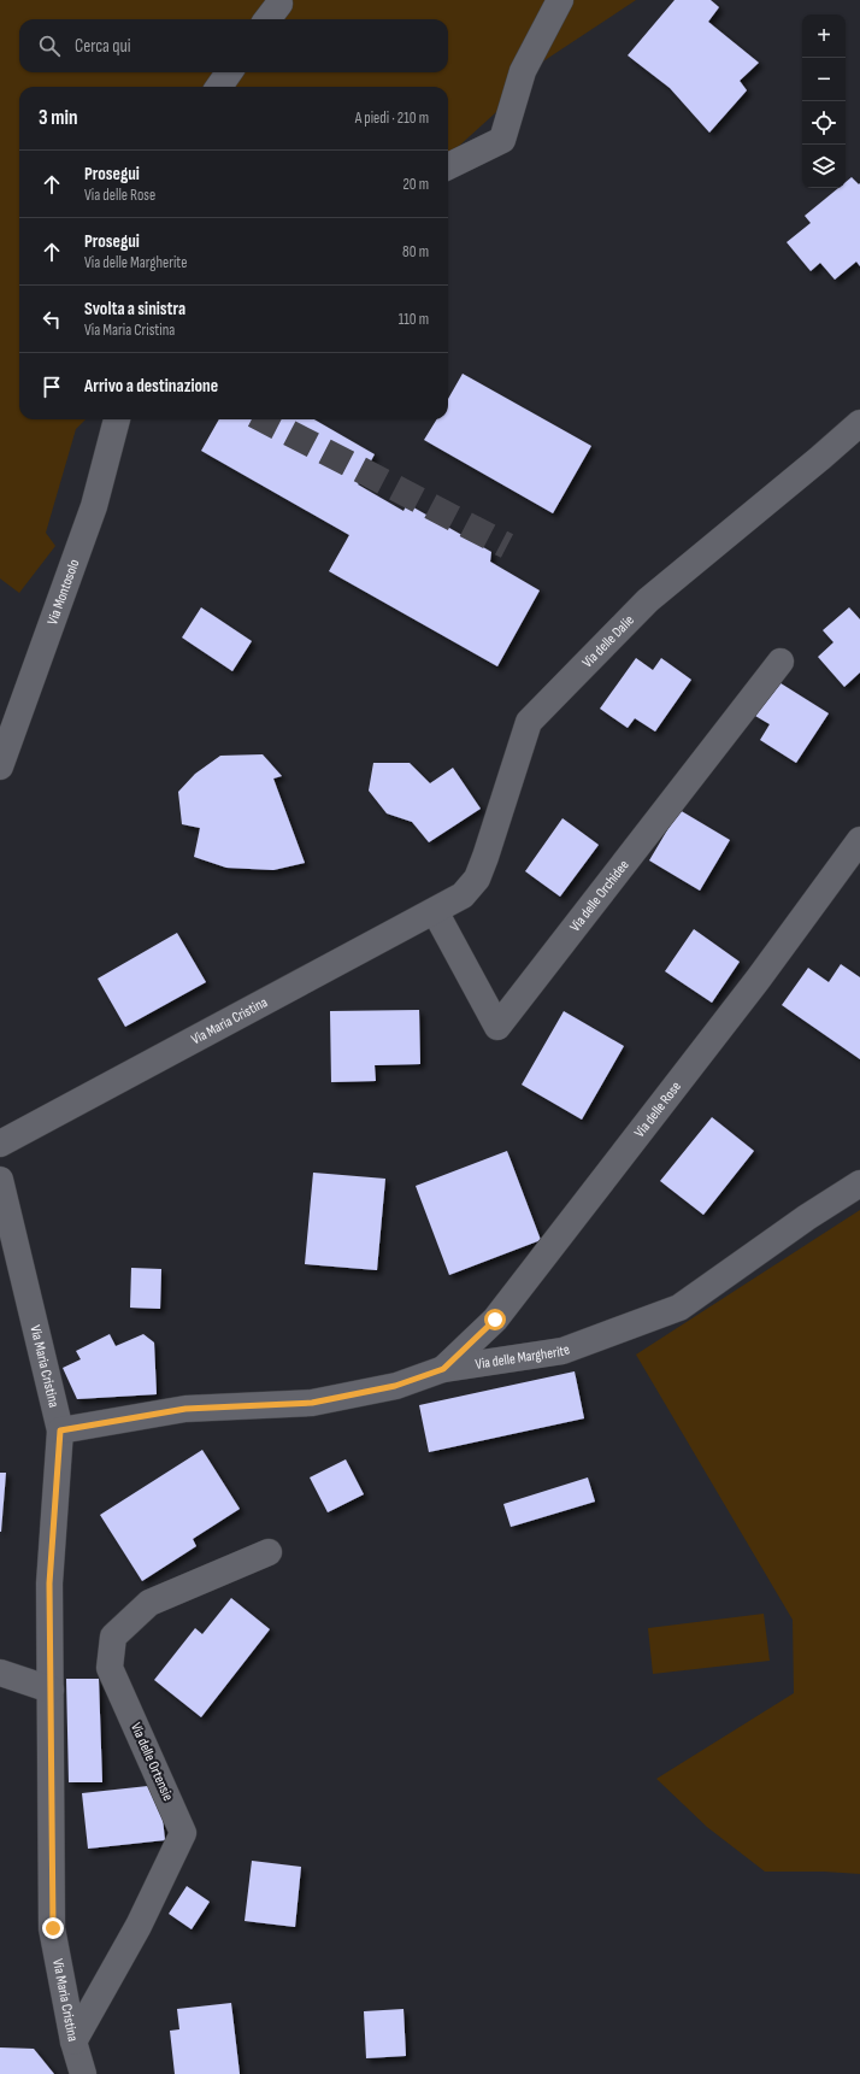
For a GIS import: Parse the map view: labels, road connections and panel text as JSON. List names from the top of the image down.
{
  "streets": {
    "street": [
      "Via Montosolo",
      "Via delle Dalie",
      "Via delle Orchidee",
      "Via Maria Cristina",
      "Via delle Rose",
      "Via delle Margherite",
      "Via delle Ortensie"
    ]
  },
  "crossings": [
    ["Via delle Dalie", "Via delle Orchidee"],
    ["Via delle Dalie", "Via Maria Cristina"],
    ["Via delle Orchidee", "Via Maria Cristina"],
    ["Via Maria Cristina", "Via delle Margherite"],
    ["Via Maria Cristina", "Via delle Ortensie"],
    ["Via delle Rose", "Via delle Margherite"]
  ],
  "page": {
    "map_buttons": ["+", "−"],
    "search": "Cerca qui",
    "heading": ["3 min", "A piedi · 210 m"],
    "list": [
      ["Prosegui", "Via delle Rose", "20 m"],
      ["Prosegui", "Via delle Margherite", "80 m"],
      ["Svolta a sinistra", "Via Maria Cristina", "110 m"],
      "Arrivo a destinazione"
    ]
  }
}
